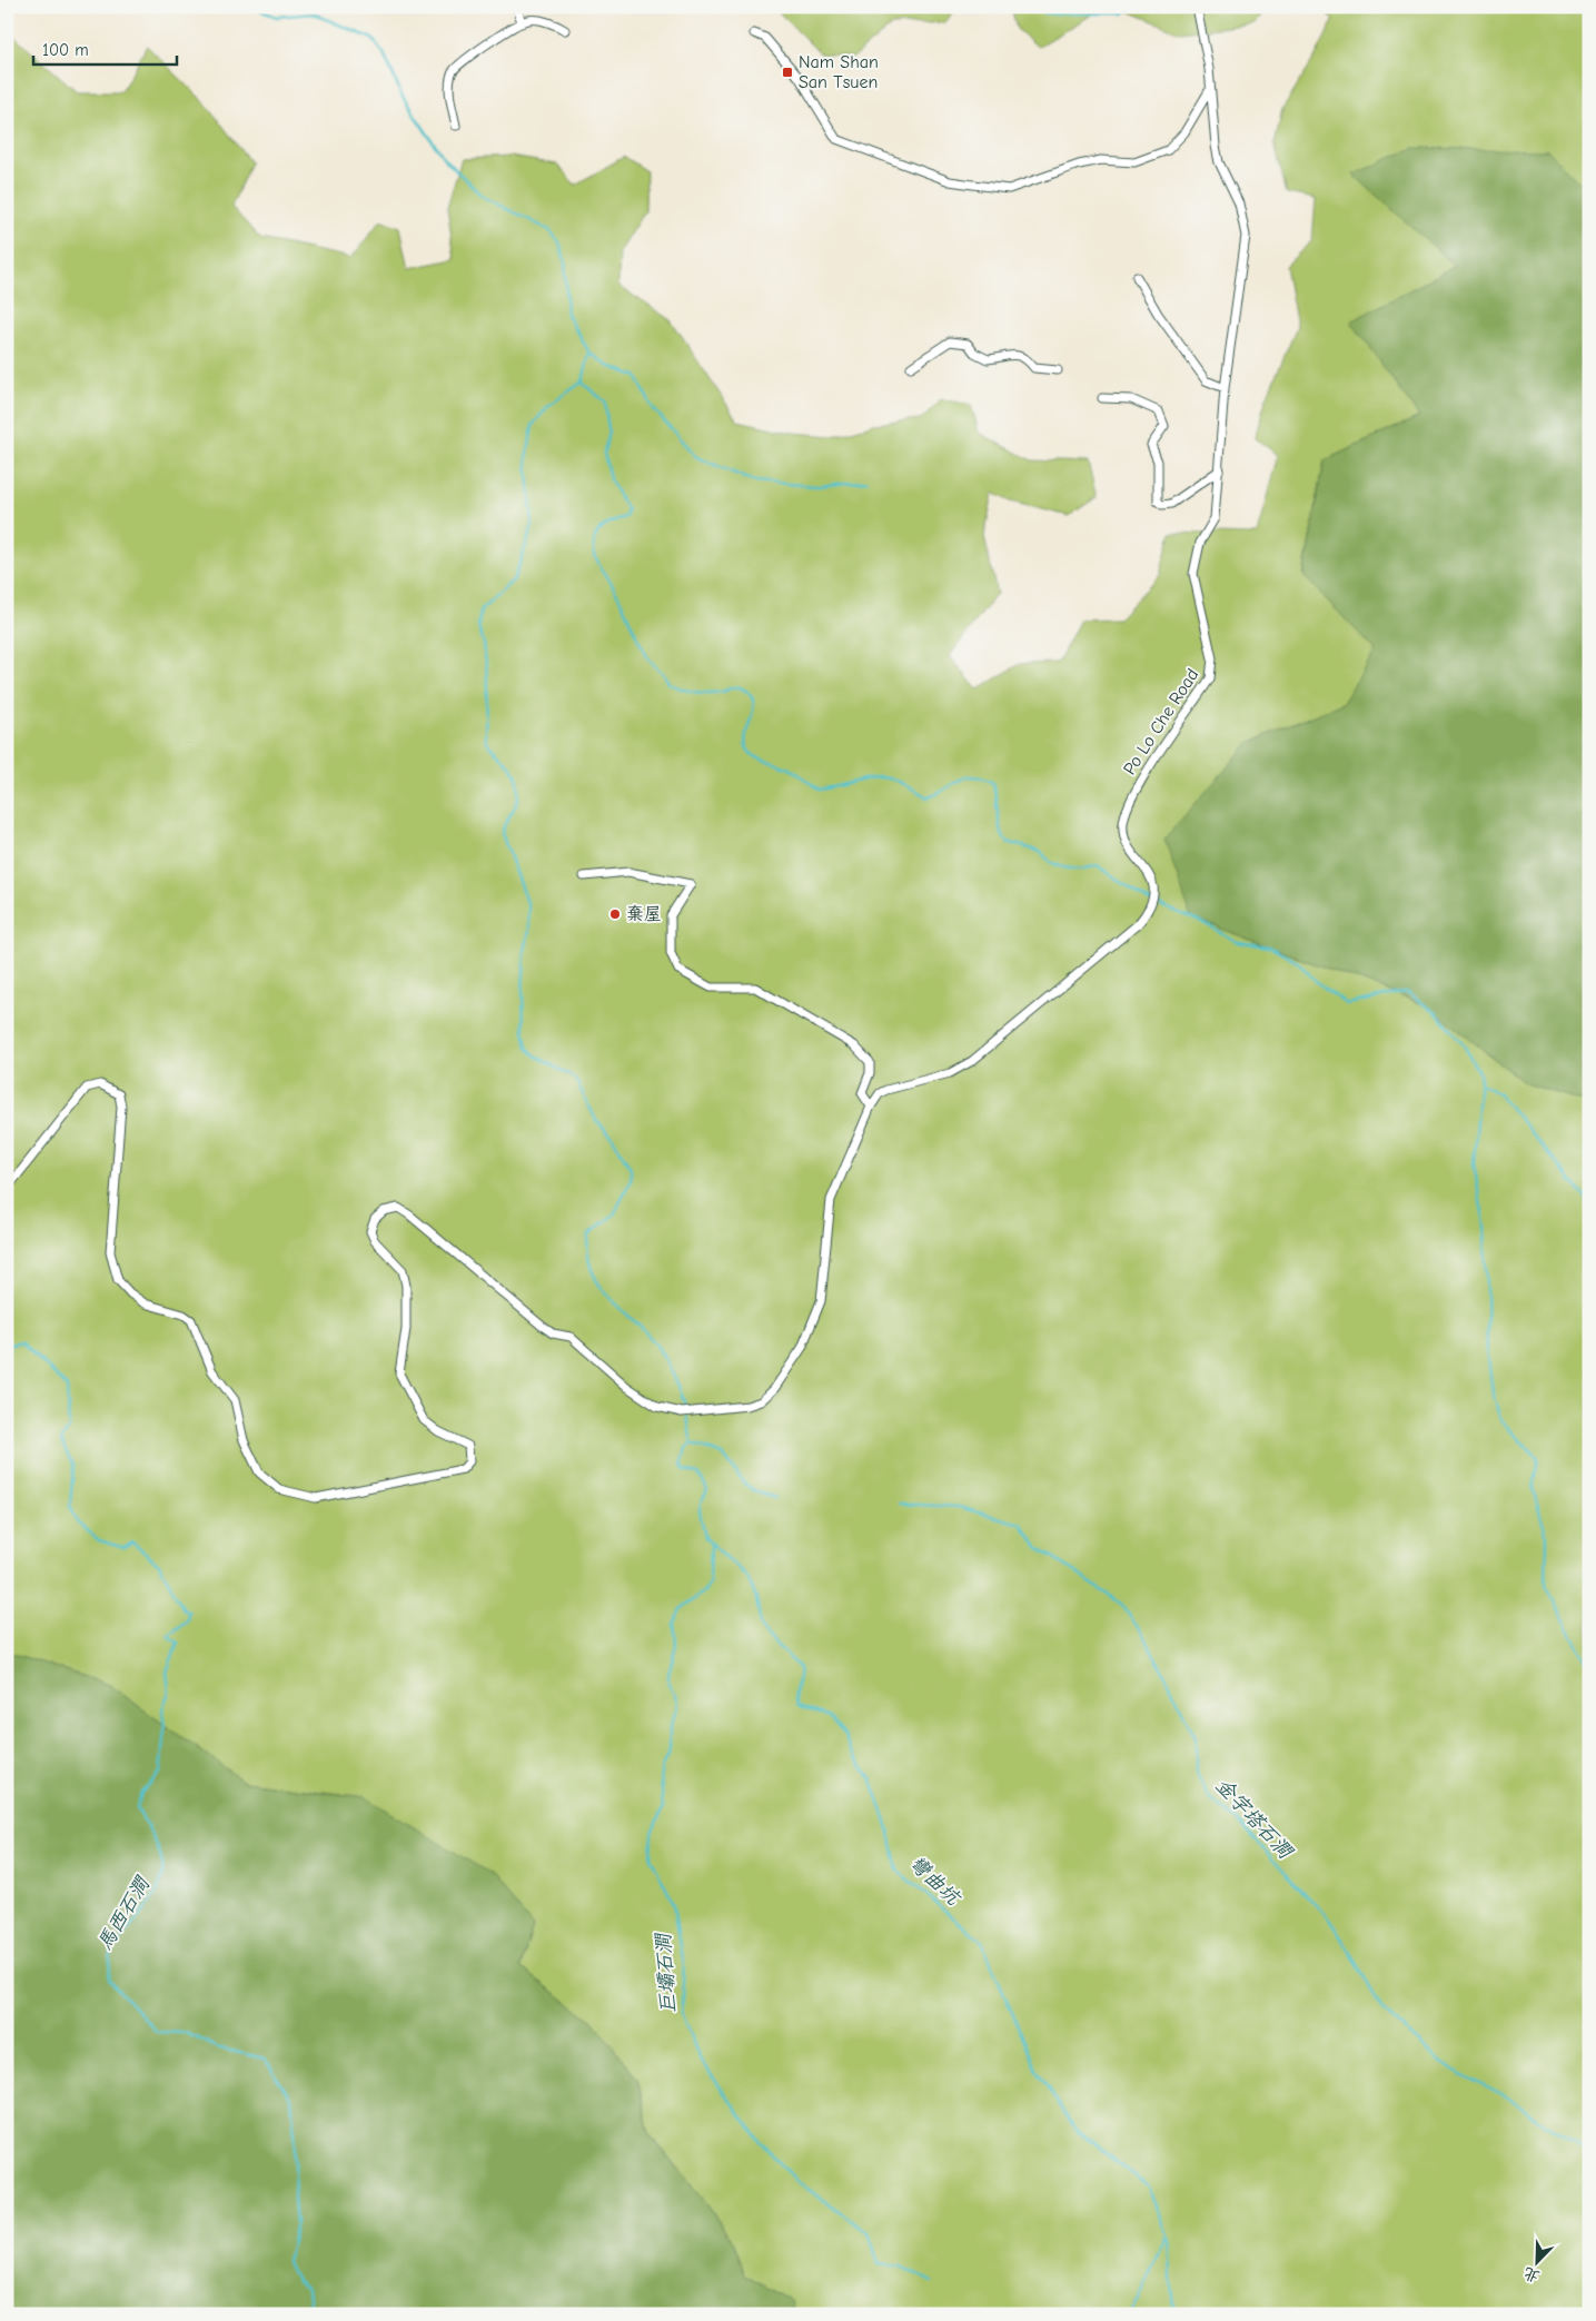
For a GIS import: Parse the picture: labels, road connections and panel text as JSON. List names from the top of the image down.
{
  "streets": {
    "street": ["Po Lo Che Road"]
  },
  "water": [
    "金字塔石澗",
    "彎曲坑",
    "馬西石澗",
    "巨壩石澗"
  ],
  "places": {
    "transit": ["Nam Shan San Tsuen"],
    "other": ["棄屋"]
  },
  "scale_bar": "100 m",
  "north": "bottom left"
}
